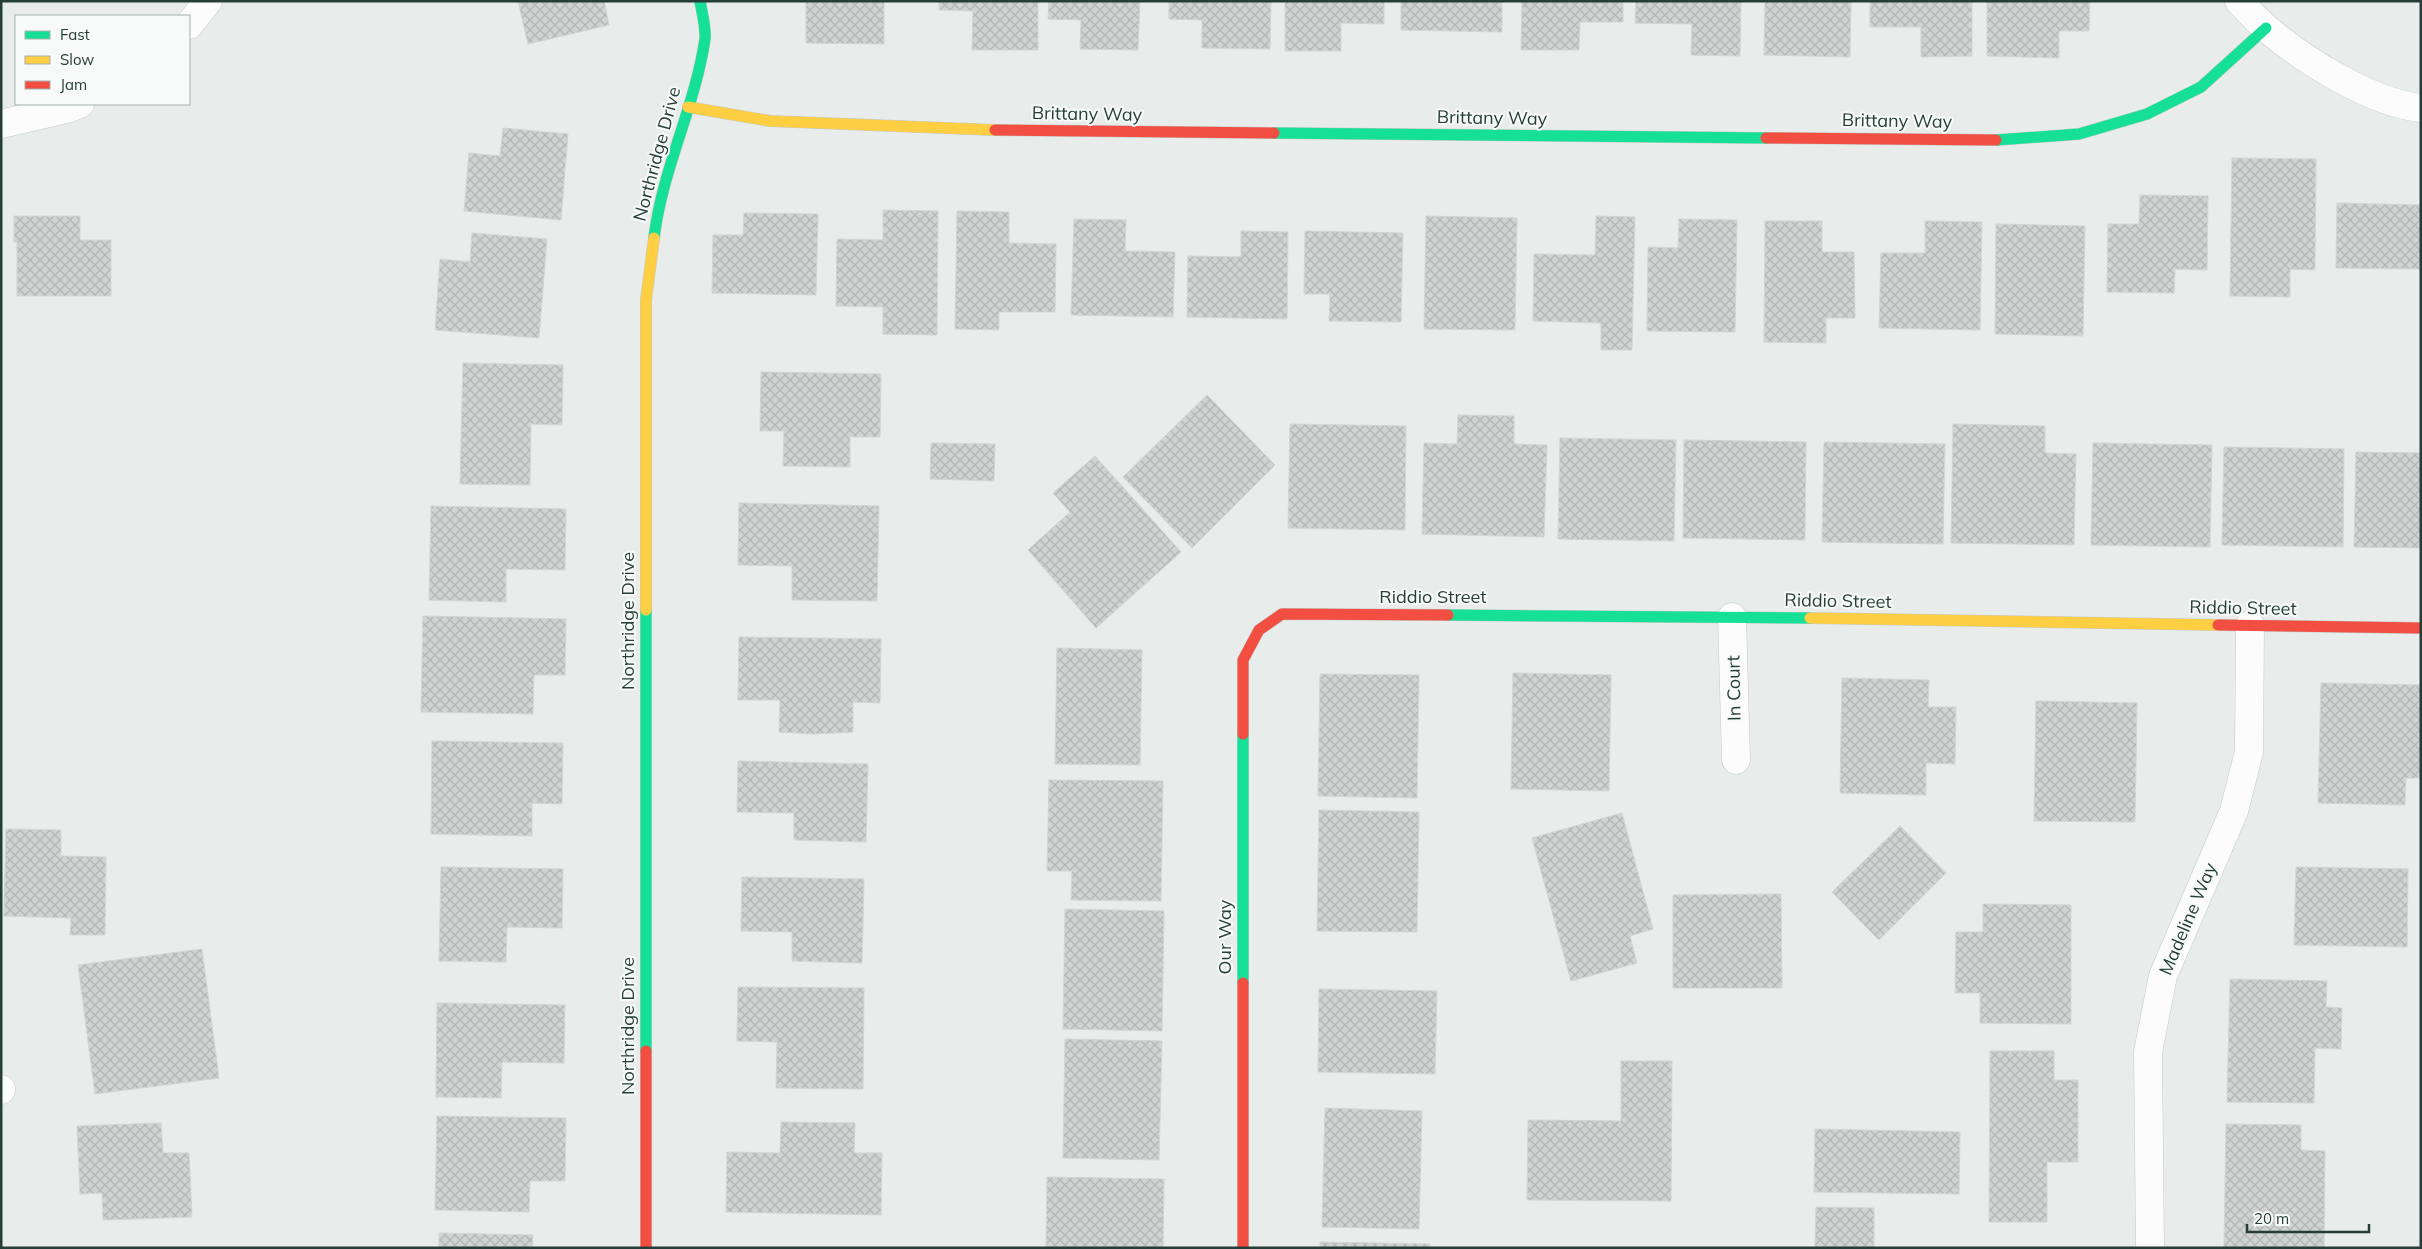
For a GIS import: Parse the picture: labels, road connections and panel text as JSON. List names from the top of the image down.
{
  "streets": {
    "street": [
      "Brittany Way",
      "Northridge Drive",
      "Riddio Street",
      "In Court",
      "Madeline Way",
      "Our Way"
    ]
  },
  "crossings": [
    ["Brittany Way", "Northridge Drive"],
    ["Riddio Street", "In Court"],
    ["Riddio Street", "Madeline Way"],
    ["Riddio Street", "Our Way"]
  ],
  "legend": ["Fast", "Slow", "Jam"],
  "scale_bar": "20 m"
}
